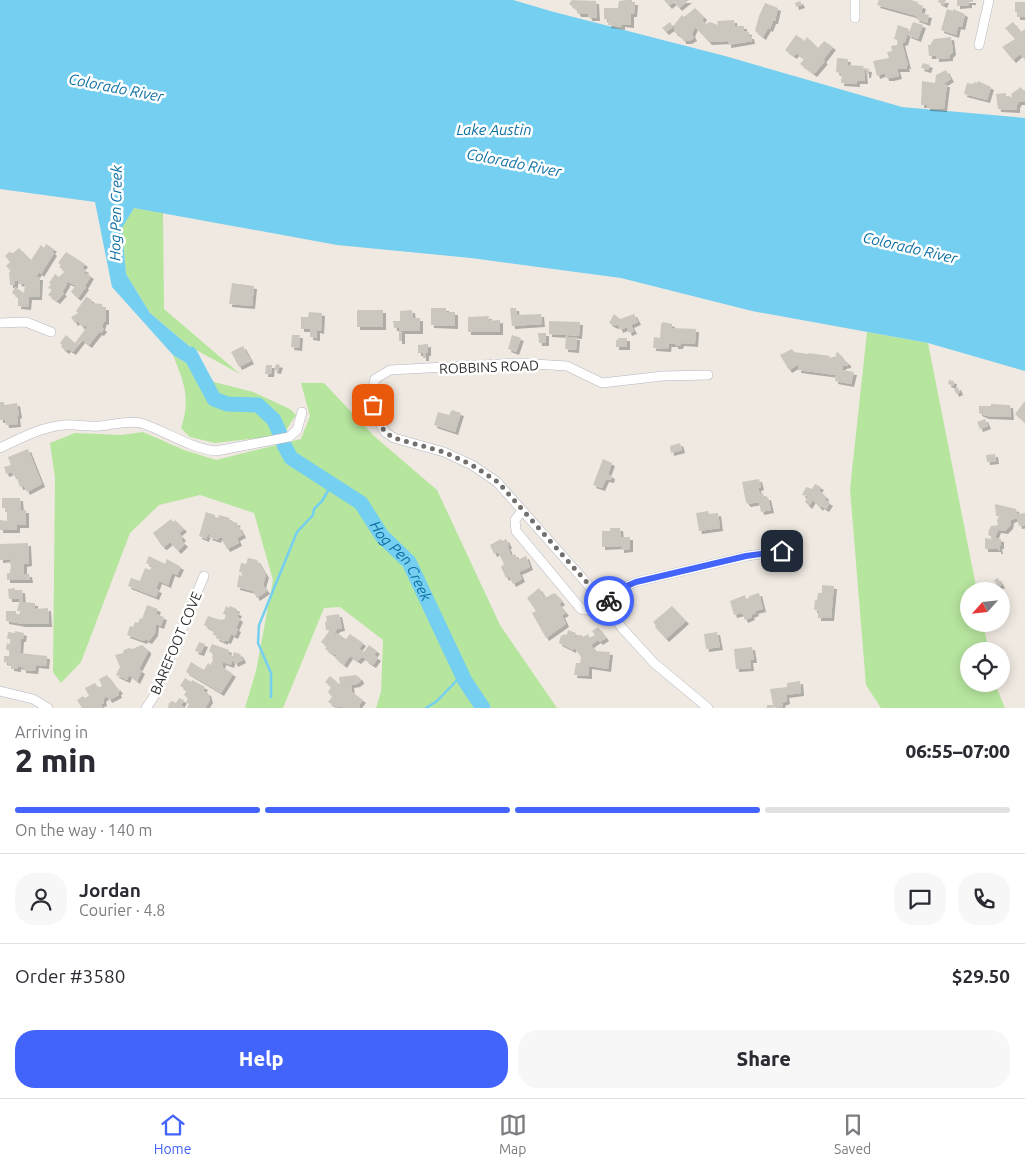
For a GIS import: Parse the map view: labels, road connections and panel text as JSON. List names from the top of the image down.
{
  "streets": {
    "street": ["ROBBINS ROAD", "BAREFOOT COVE"]
  },
  "water": ["Colorado River", "Lake Austin", "Hog Pen Creek"],
  "north": "bottom left",
  "page": {
    "heading": ["2 min", "Arriving in", "06:55–07:00"],
    "panel": [
      "Jordan",
      "Courier · 4.8",
      "Order #3580",
      "$29.50"
    ],
    "bar": "On the way · 140 m",
    "buttons": ["Help", "Share"],
    "tabs": ["Home", "Map", "Saved"]
  }
}
